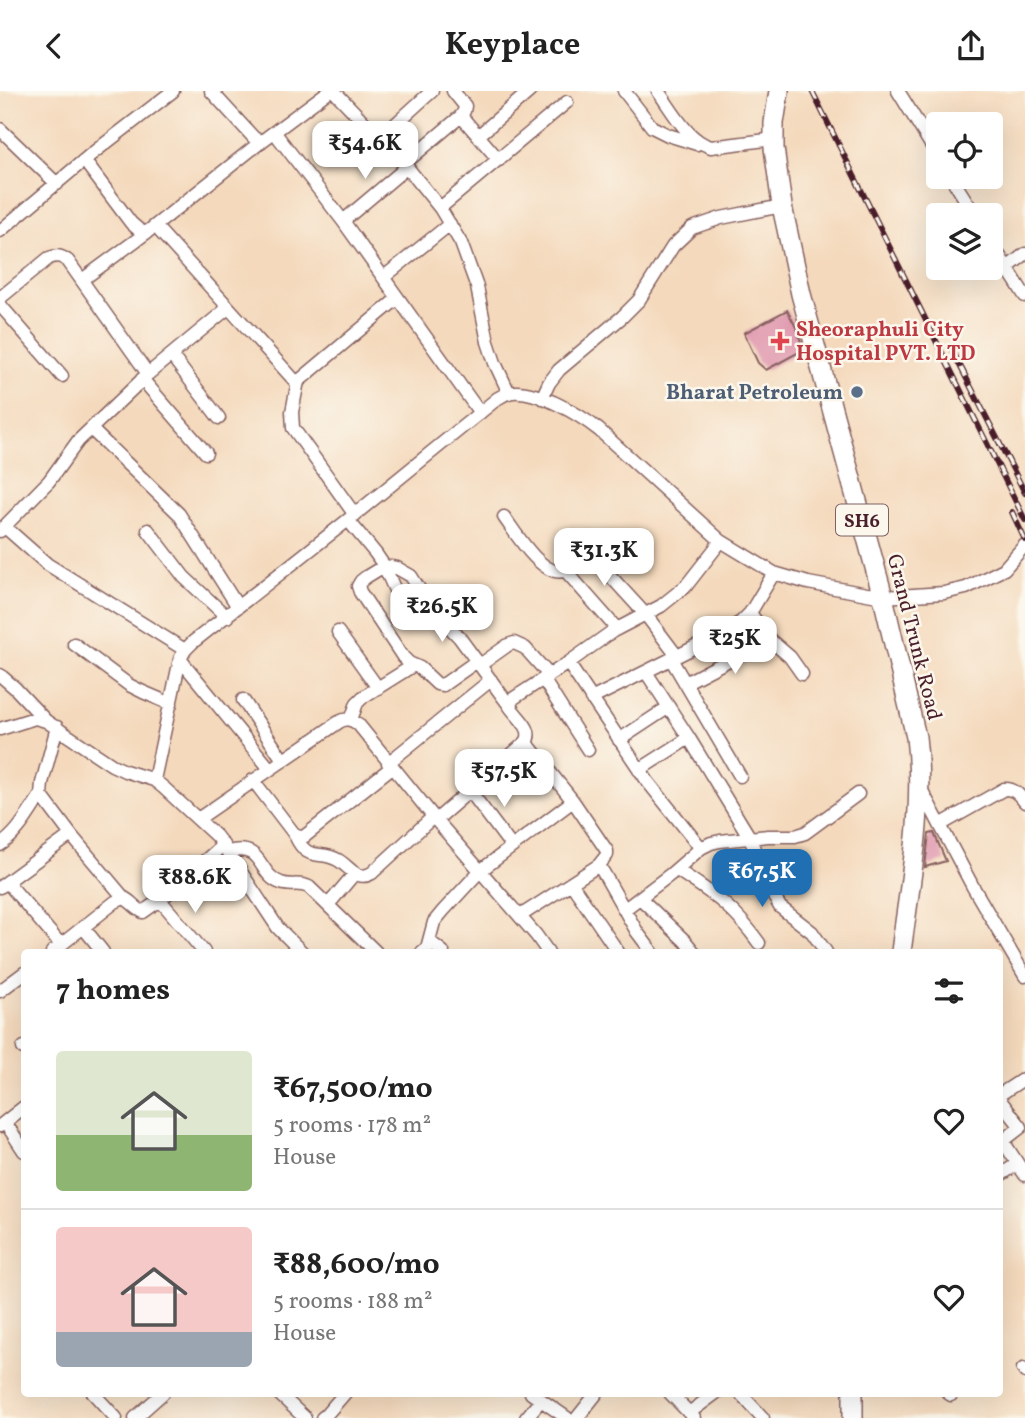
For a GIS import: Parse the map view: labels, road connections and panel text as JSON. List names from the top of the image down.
{
  "streets": {
    "main road": ["SH6", "Grand Trunk Road"]
  },
  "places": {
    "health": ["Sheoraphuli City Hospital PVT. LTD"],
    "other": ["Bharat Petroleum"]
  },
  "page": {
    "header": "Keyplace",
    "price": [
      "₹54.6K",
      "₹31.3K",
      "₹26.5K",
      "₹25K",
      "₹57.5K",
      "₹67.5K",
      "₹88.6K"
    ],
    "heading": "7 homes",
    "list": [
      {
        "name": "₹67,500/mo",
        "note": "5 rooms · 178 m² · House"
      },
      {
        "name": "₹88,600/mo",
        "note": "5 rooms · 188 m² · House"
      }
    ]
  }
}
